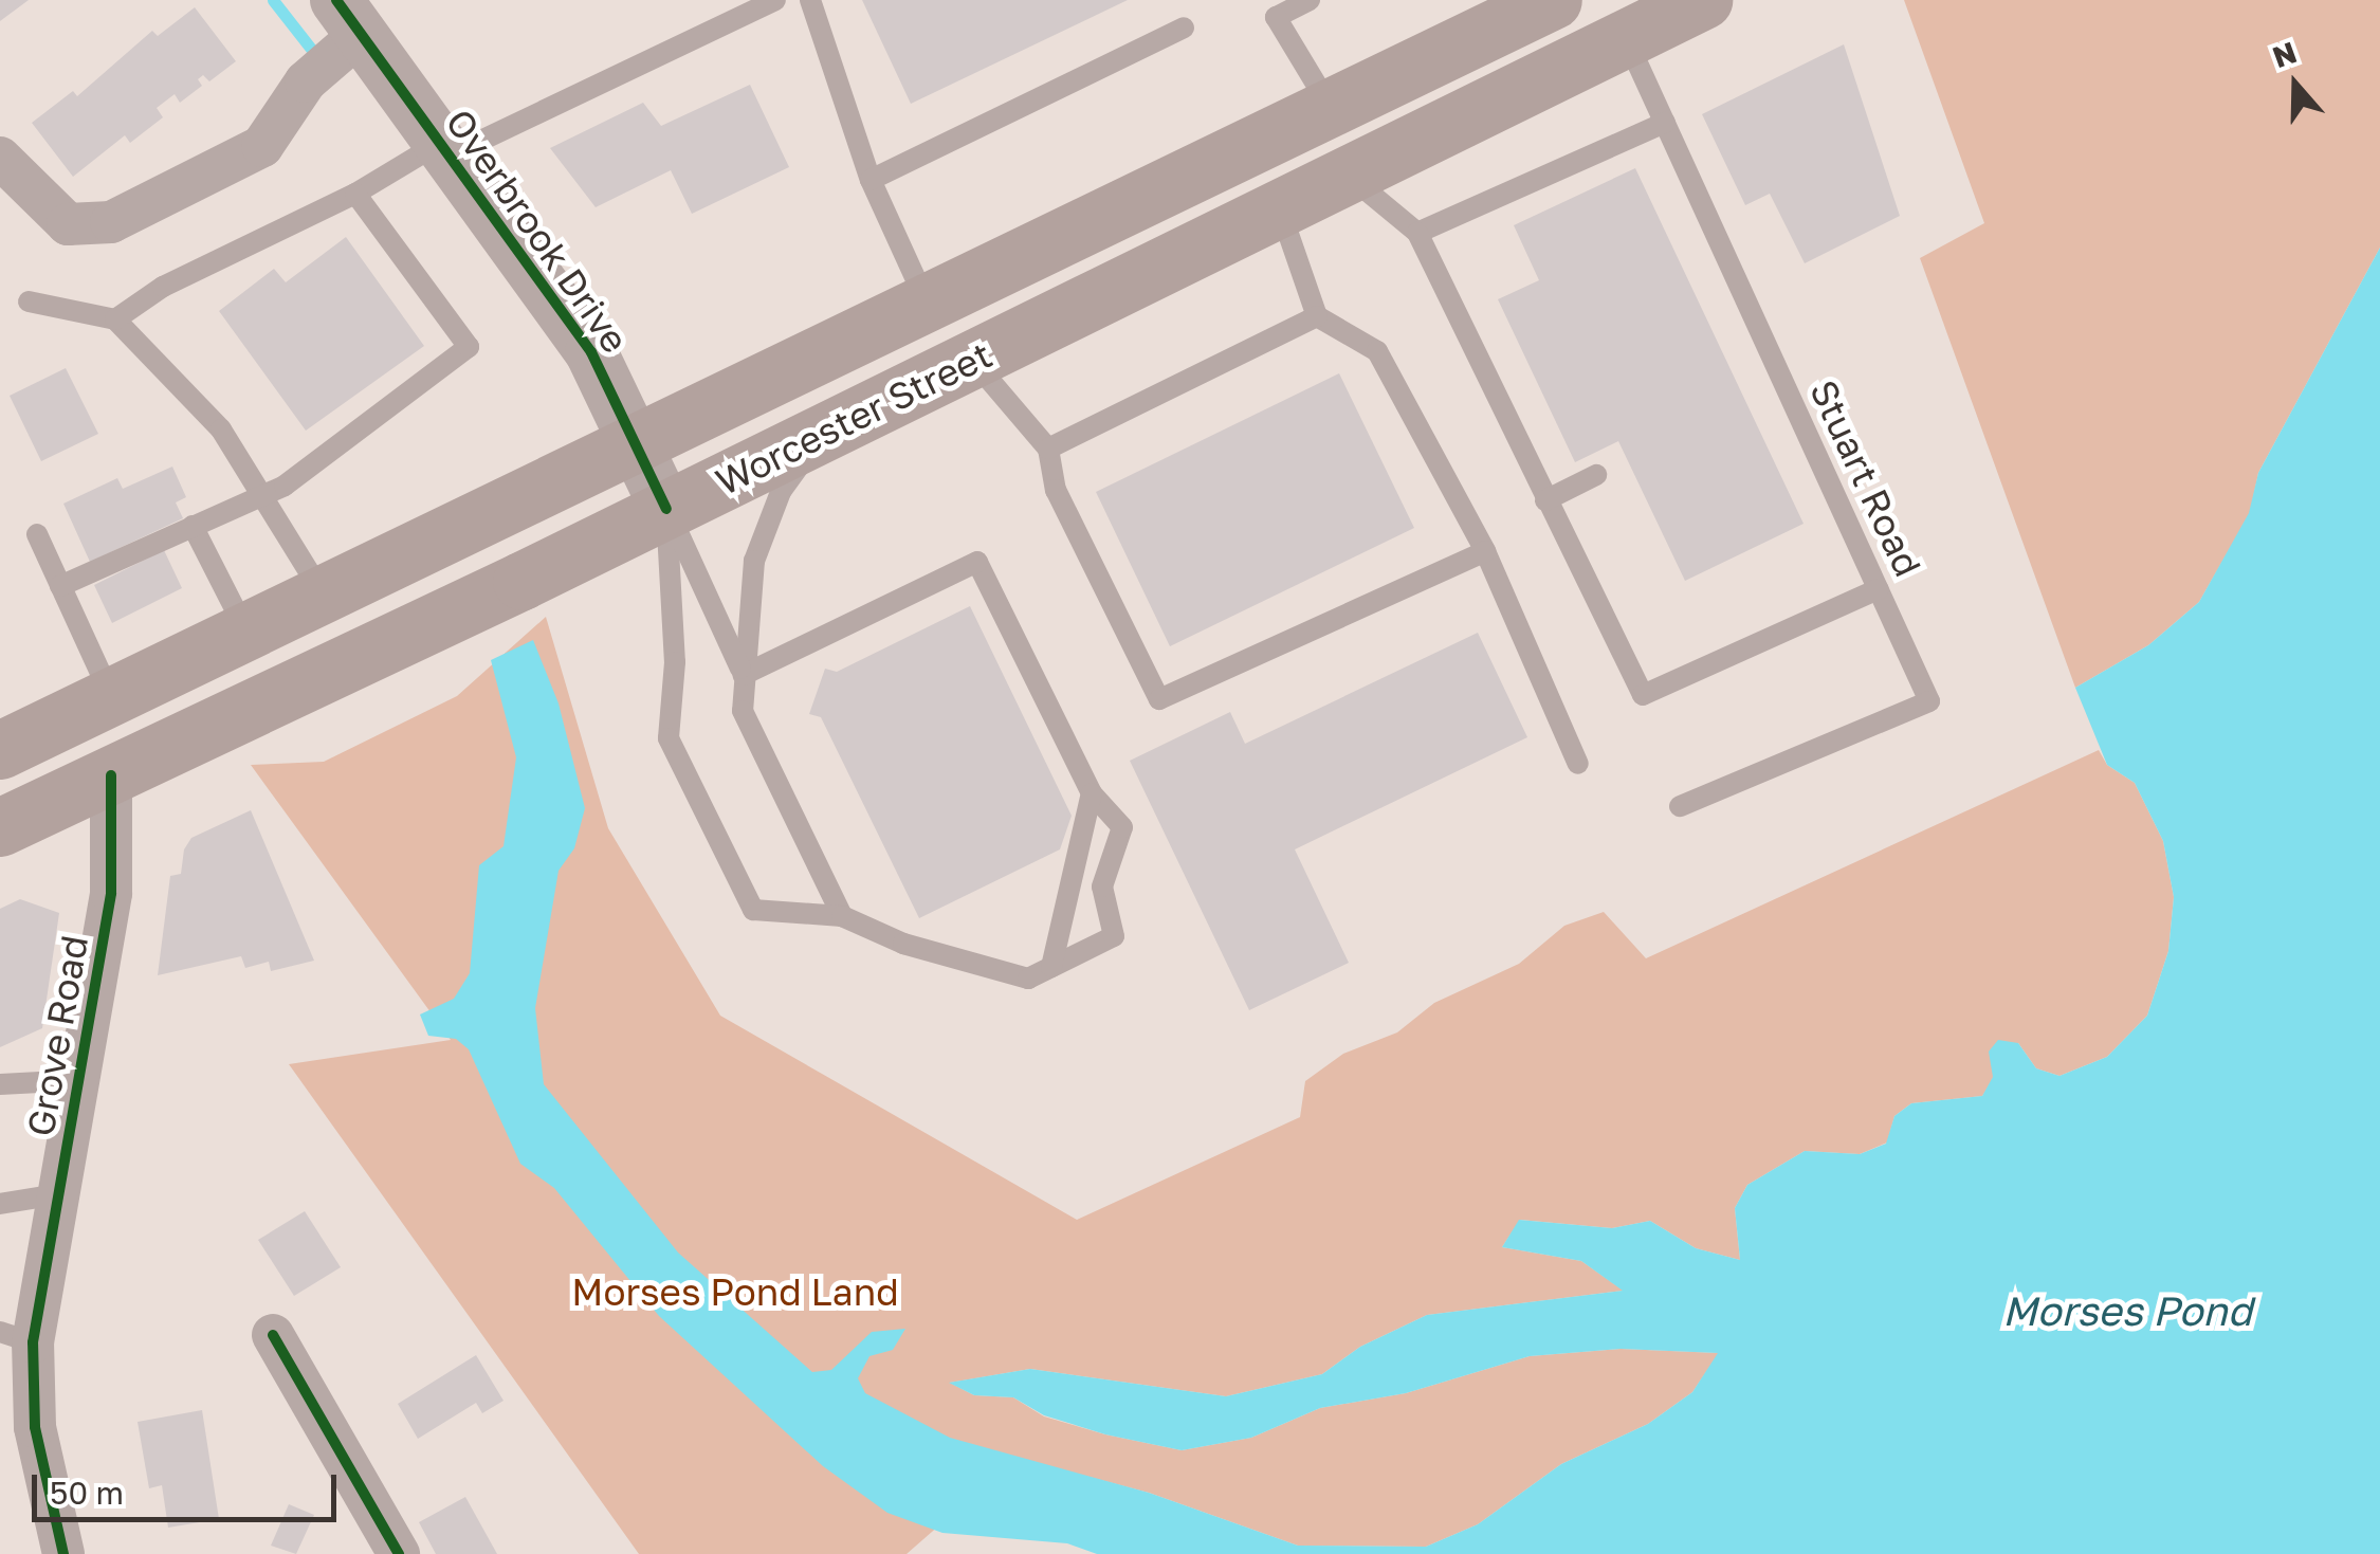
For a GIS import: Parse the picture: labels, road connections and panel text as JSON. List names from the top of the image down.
{
  "streets": {
    "highway": ["Worcester Street"],
    "street": ["Overbrook Drive", "Grove Road"],
    "lane": ["Stuart Road"]
  },
  "crossings": [
    ["Overbrook Drive", "Worcester Street"],
    ["Worcester Street", "Stuart Road"],
    ["Worcester Street", "Grove Road"]
  ],
  "water": ["Morses Pond"],
  "parks": ["Morses Pond Land"],
  "scale_bar": "50 m",
  "north": "top"
}
